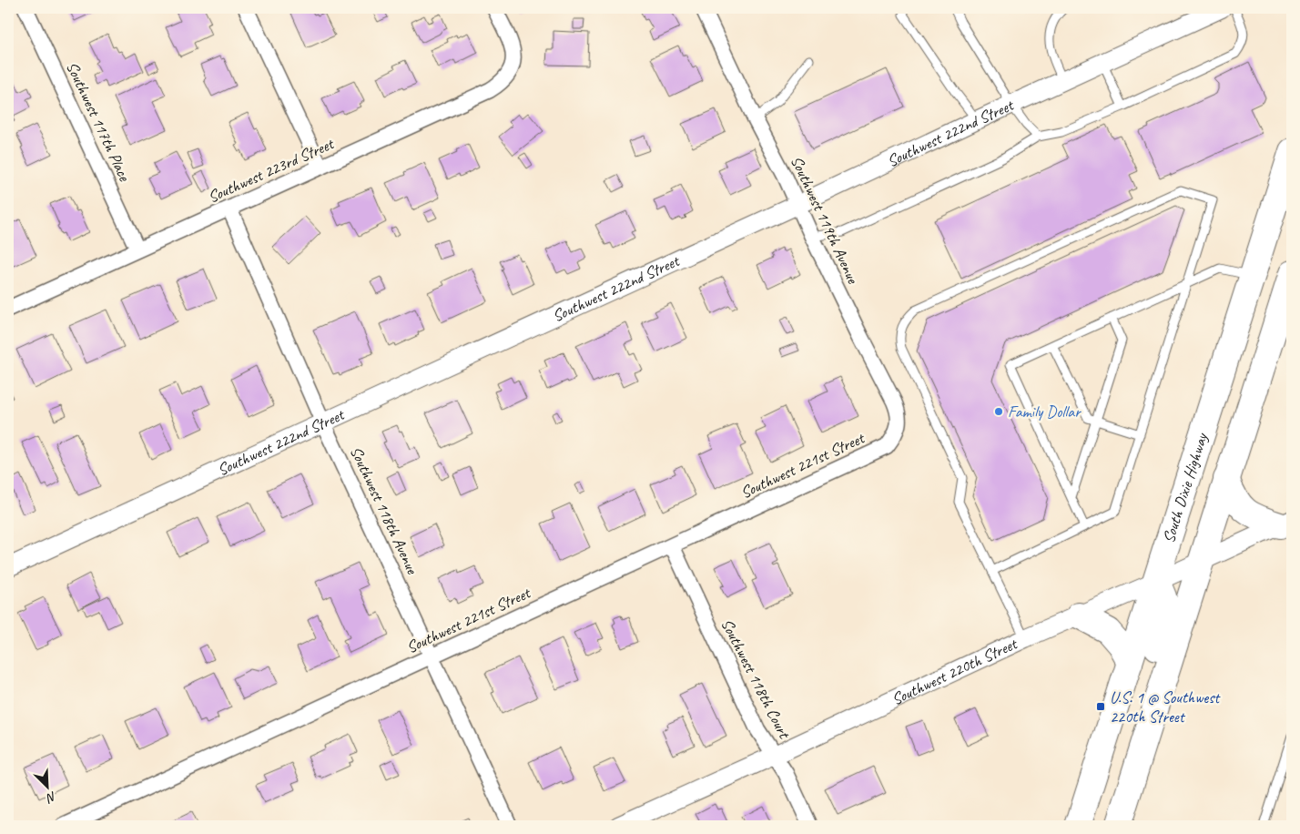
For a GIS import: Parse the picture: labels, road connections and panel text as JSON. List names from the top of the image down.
{
  "streets": {
    "highway": ["South Dixie Highway"],
    "street": [
      "Southwest 117th Place",
      "Southwest 222nd Street",
      "Southwest 223rd Street",
      "Southwest 119th Avenue",
      "Southwest 221st Street",
      "Southwest 118th Avenue",
      "Southwest 220th Street",
      "Southwest 118th Court"
    ]
  },
  "crossings": [
    ["Southwest 117th Place", "Southwest 223rd Street"],
    ["Southwest 222nd Street", "Southwest 119th Avenue"],
    ["Southwest 222nd Street", "Southwest 118th Avenue"],
    ["Southwest 223rd Street", "Southwest 118th Avenue"],
    ["Southwest 119th Avenue", "Southwest 221st Street"],
    ["Southwest 221st Street", "Southwest 118th Avenue"],
    ["Southwest 221st Street", "Southwest 118th Court"],
    ["South Dixie Highway", "Southwest 220th Street"],
    ["Southwest 220th Street", "Southwest 118th Court"]
  ],
  "places": {
    "other": ["Family Dollar"],
    "transit": ["U.S. 1 @ Southwest 220th Street"]
  },
  "north": "bottom right"
}
